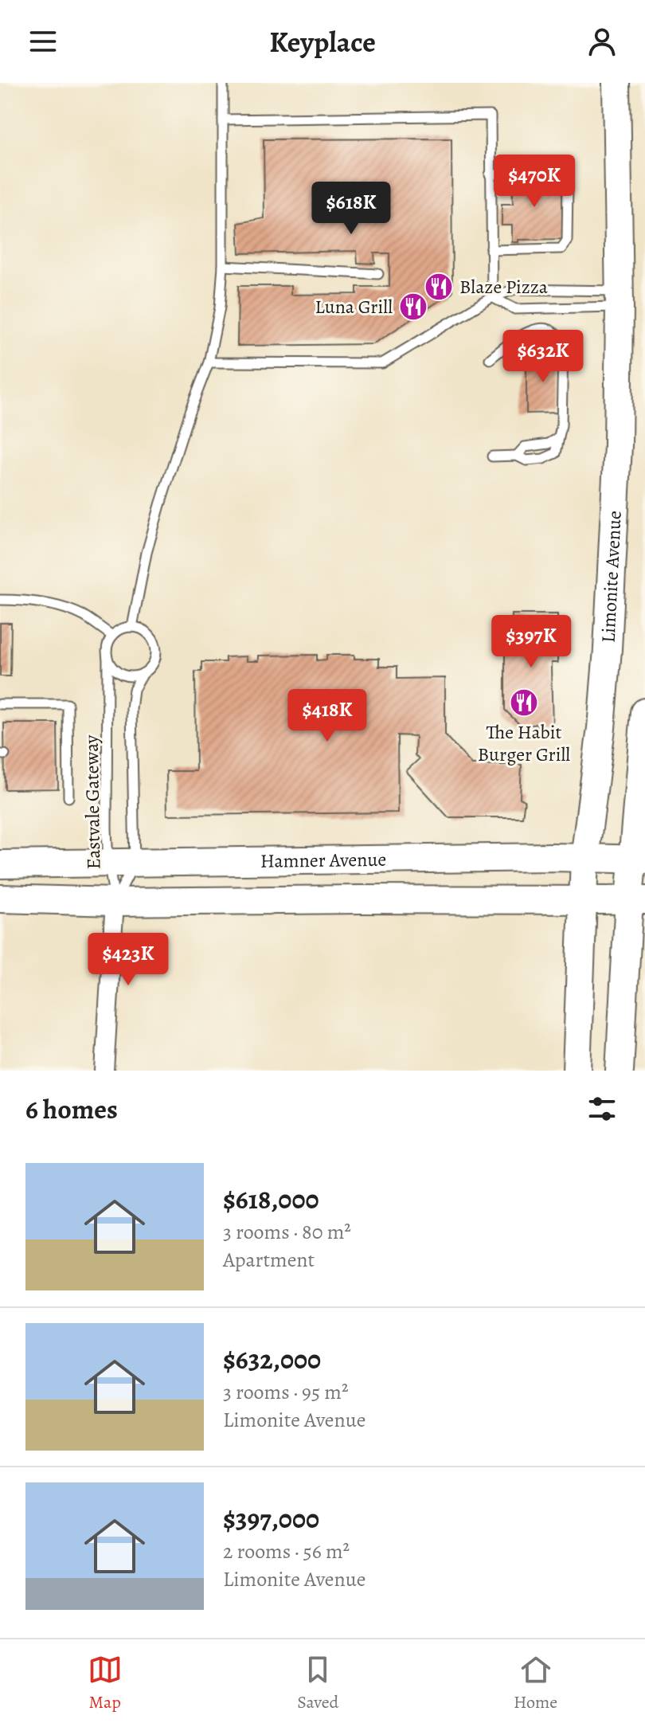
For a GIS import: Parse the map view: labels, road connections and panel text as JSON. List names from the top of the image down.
{
  "streets": {
    "main road": ["Limonite Avenue", "Hamner Avenue"],
    "lane": ["Eastvale Gateway"]
  },
  "crossings": [
    ["Limonite Avenue", "Hamner Avenue"],
    ["Eastvale Gateway", "Hamner Avenue"]
  ],
  "places": {
    "restaurant": ["Blaze Pizza", "Luna Grill", "The Habit Burger Grill"]
  },
  "page": {
    "header": "Keyplace",
    "price": [
      "$470K",
      "$618K",
      "$632K",
      "$397K",
      "$418K",
      "$423K"
    ],
    "heading": "6 homes",
    "list": [
      {
        "name": "$618,000",
        "note": "3 rooms · 80 m² · Apartment"
      },
      {
        "name": "$632,000",
        "note": "3 rooms · 95 m² · Limonite Avenue"
      },
      {
        "name": "$397,000",
        "note": "2 rooms · 56 m² · Limonite Avenue"
      }
    ],
    "tabs": ["Map", "Saved", "Home"]
  }
}
